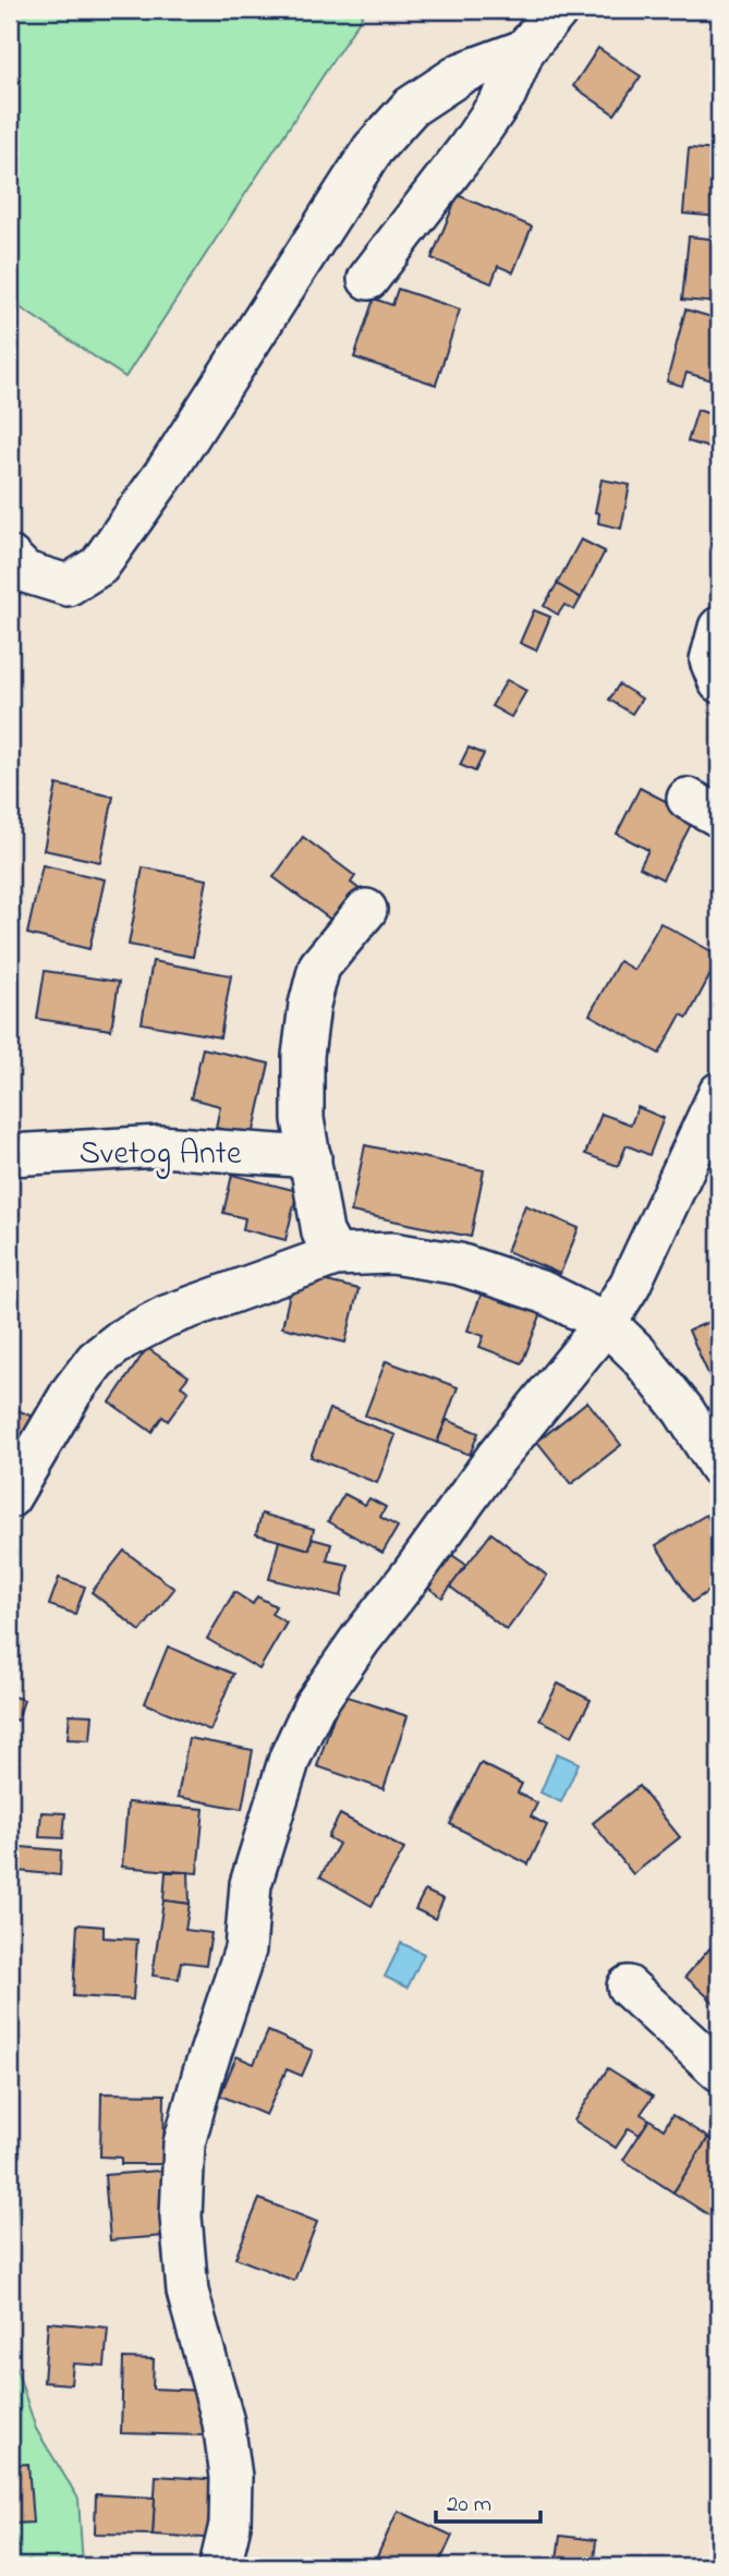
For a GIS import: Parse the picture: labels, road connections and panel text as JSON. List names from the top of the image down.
{
  "streets": {
    "street": ["Svetog Ante"]
  },
  "scale_bar": "20 m"
}
